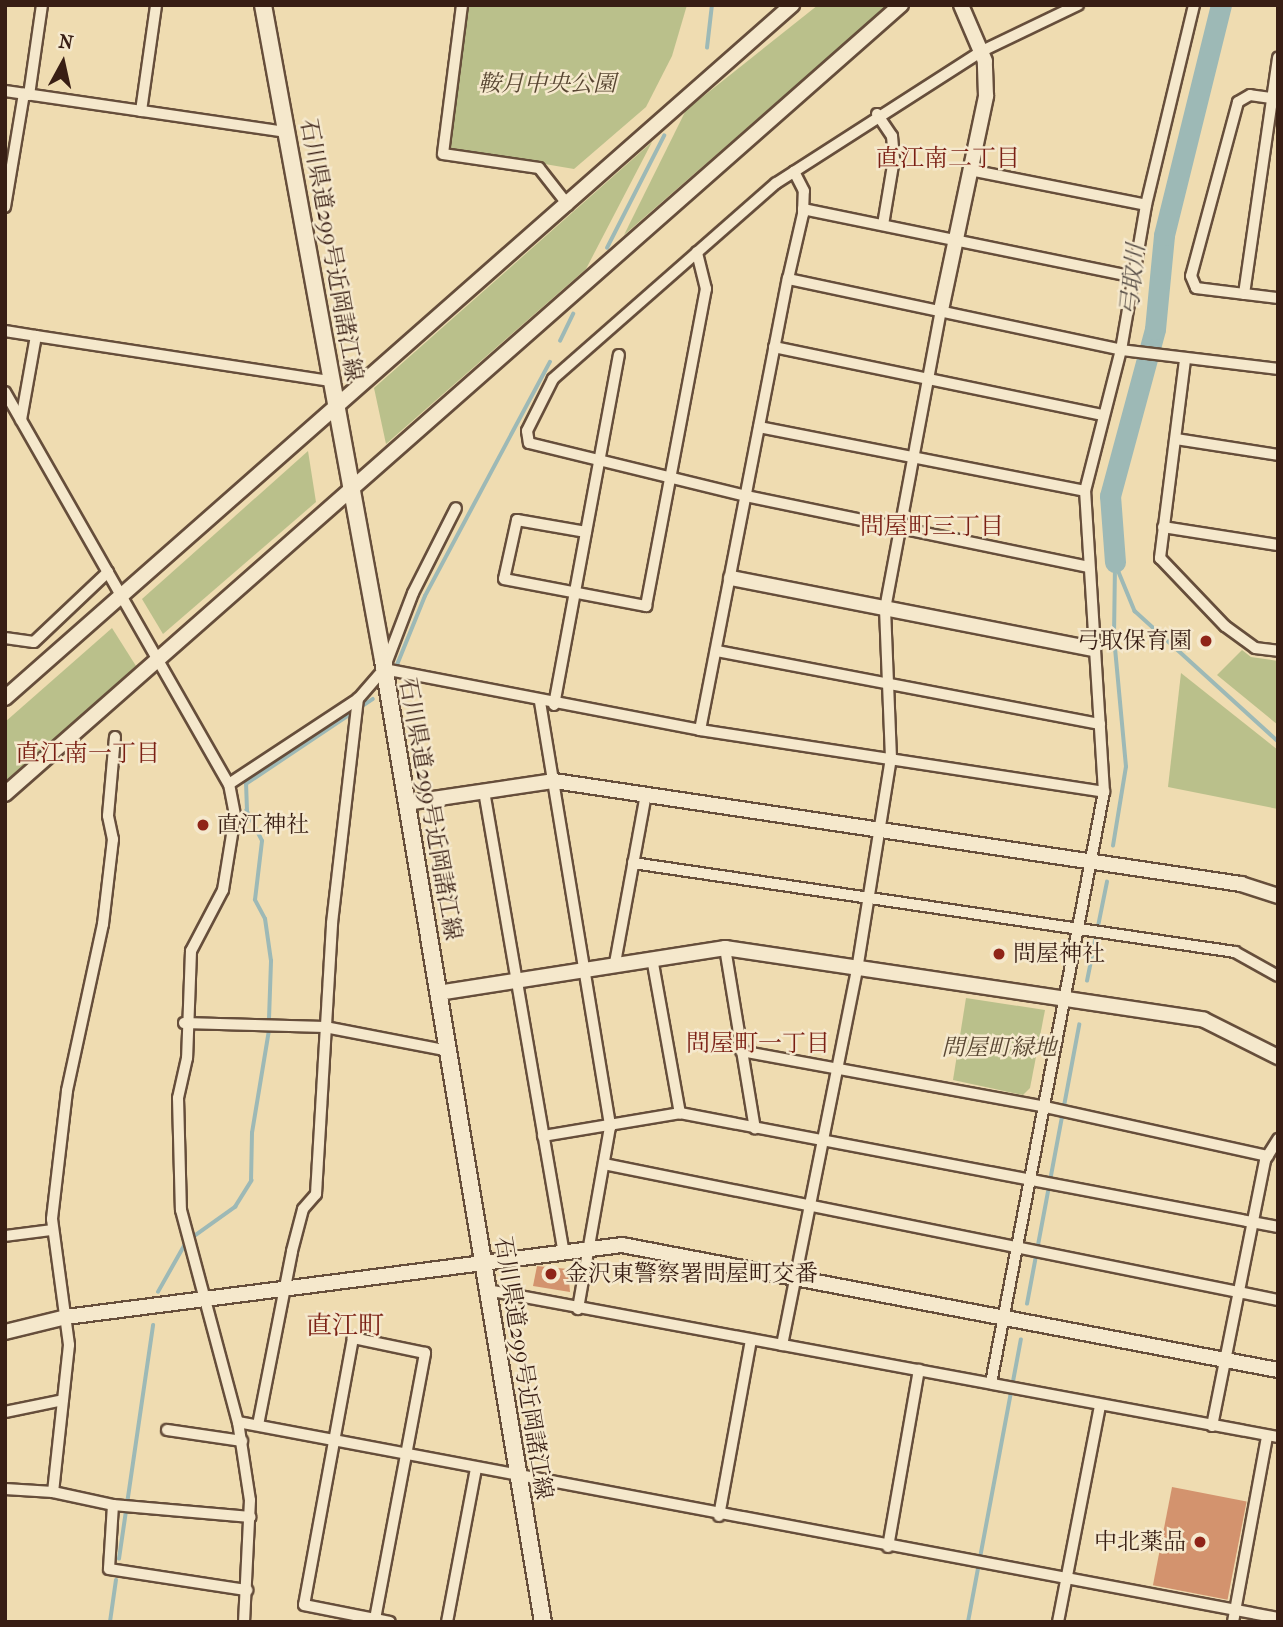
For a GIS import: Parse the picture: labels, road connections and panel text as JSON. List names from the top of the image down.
{
  "streets": {
    "main road": ["石川県道299号近岡諸江線"]
  },
  "districts": [
    "直江南二丁目",
    "問屋町三丁目",
    "直江南一丁目",
    "問屋町一丁目",
    "直江町"
  ],
  "water": ["弓取川"],
  "parks": ["鞍月中央公園", "問屋町緑地"],
  "places": [
    "弓取保育園",
    "直江神社",
    "問屋神社",
    "金沢東警察署問屋町交番",
    "中北薬品"
  ],
  "north": "top"
}
